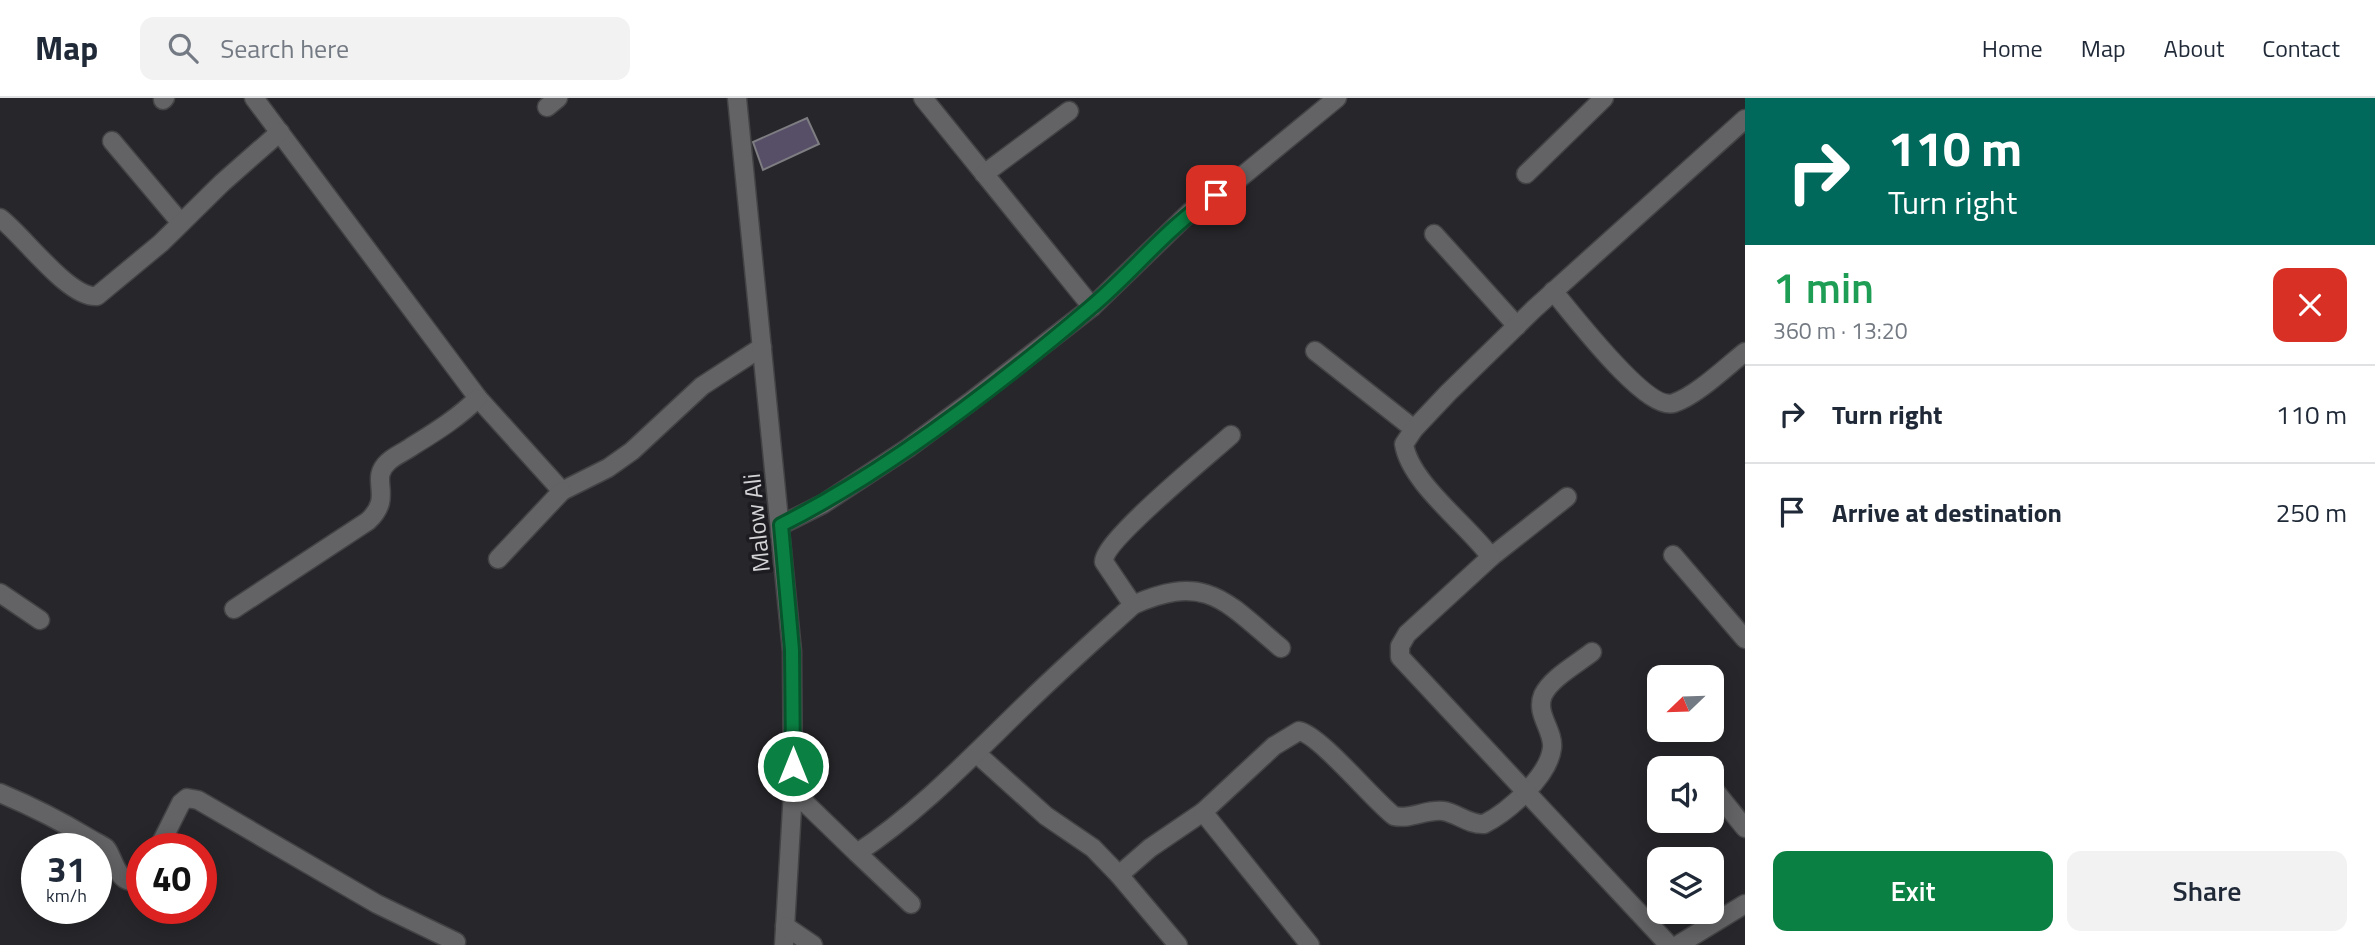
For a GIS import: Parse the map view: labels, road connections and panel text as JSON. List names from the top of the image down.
{
  "streets": {
    "street": ["Malow Ali"]
  },
  "north": "bottom left",
  "page": {
    "header": "Map",
    "search": "Search here",
    "nav": [
      "Home",
      "Map",
      "About",
      "Contact"
    ],
    "turn": ["110 m", "Turn right"],
    "heading": ["1 min", "360 m · 13:20"],
    "list": [
      {
        "name": "Turn right",
        "value": "110 m"
      },
      {
        "name": "Arrive at destination",
        "value": "250 m"
      }
    ],
    "speed": "31 km/h",
    "limit": "40",
    "buttons": ["Exit", "Share"]
  }
}
